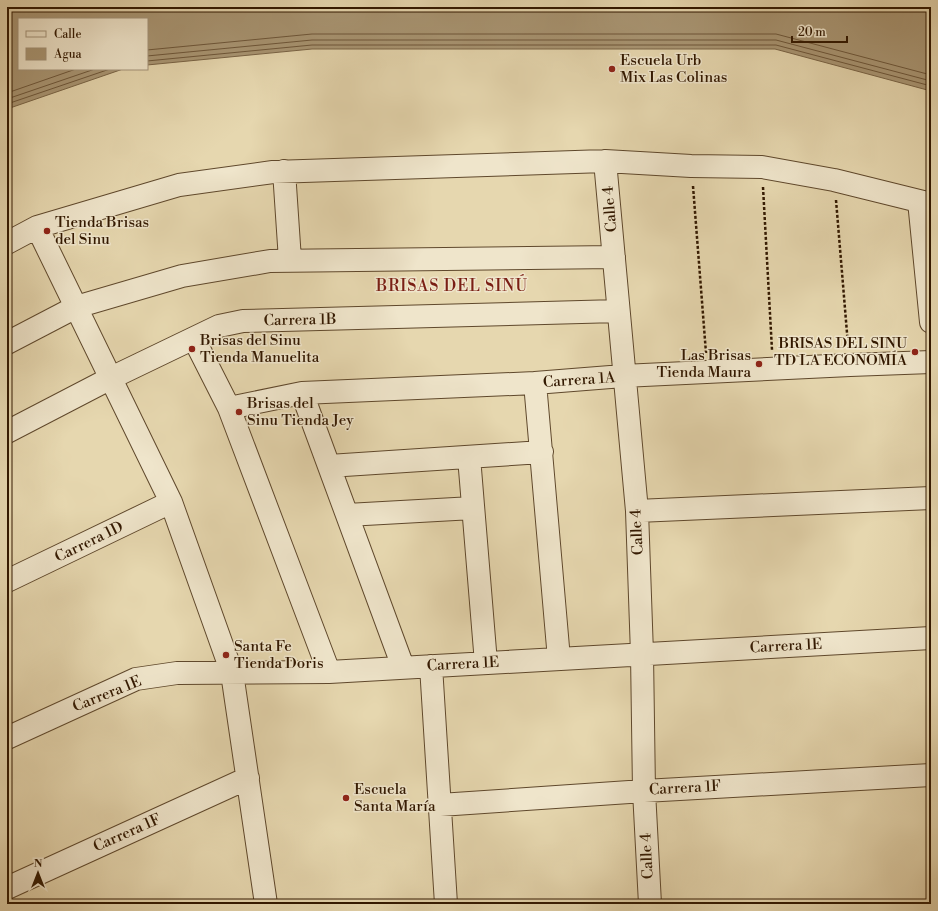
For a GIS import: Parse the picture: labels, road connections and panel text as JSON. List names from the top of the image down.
{
  "streets": {
    "street": [
      "Calle 4",
      "Carrera 1B",
      "Carrera 1A",
      "Carrera 1D",
      "Carrera 1E",
      "Carrera 1F"
    ]
  },
  "crossings": [
    ["Calle 4", "Carrera 1B"],
    ["Calle 4", "Carrera 1A"],
    ["Calle 4", "Carrera 1E"],
    ["Calle 4", "Carrera 1F"]
  ],
  "districts": ["BRISAS DEL SINÚ"],
  "places": [
    "Escuela Urb Mix Las Colinas",
    "Tienda Brisas del Sinu",
    "Brisas del Sinu Tienda Manuelita",
    "BRISAS DEL SINU TD LA ECONOMÍA",
    "Las Brisas Tienda Maura",
    "Brisas del Sinu Tienda Jey",
    "Santa Fe Tienda Doris",
    "Escuela Santa María"
  ],
  "legend": ["Calle", "Agua"],
  "scale_bar": "20 m",
  "north": "top"
}
